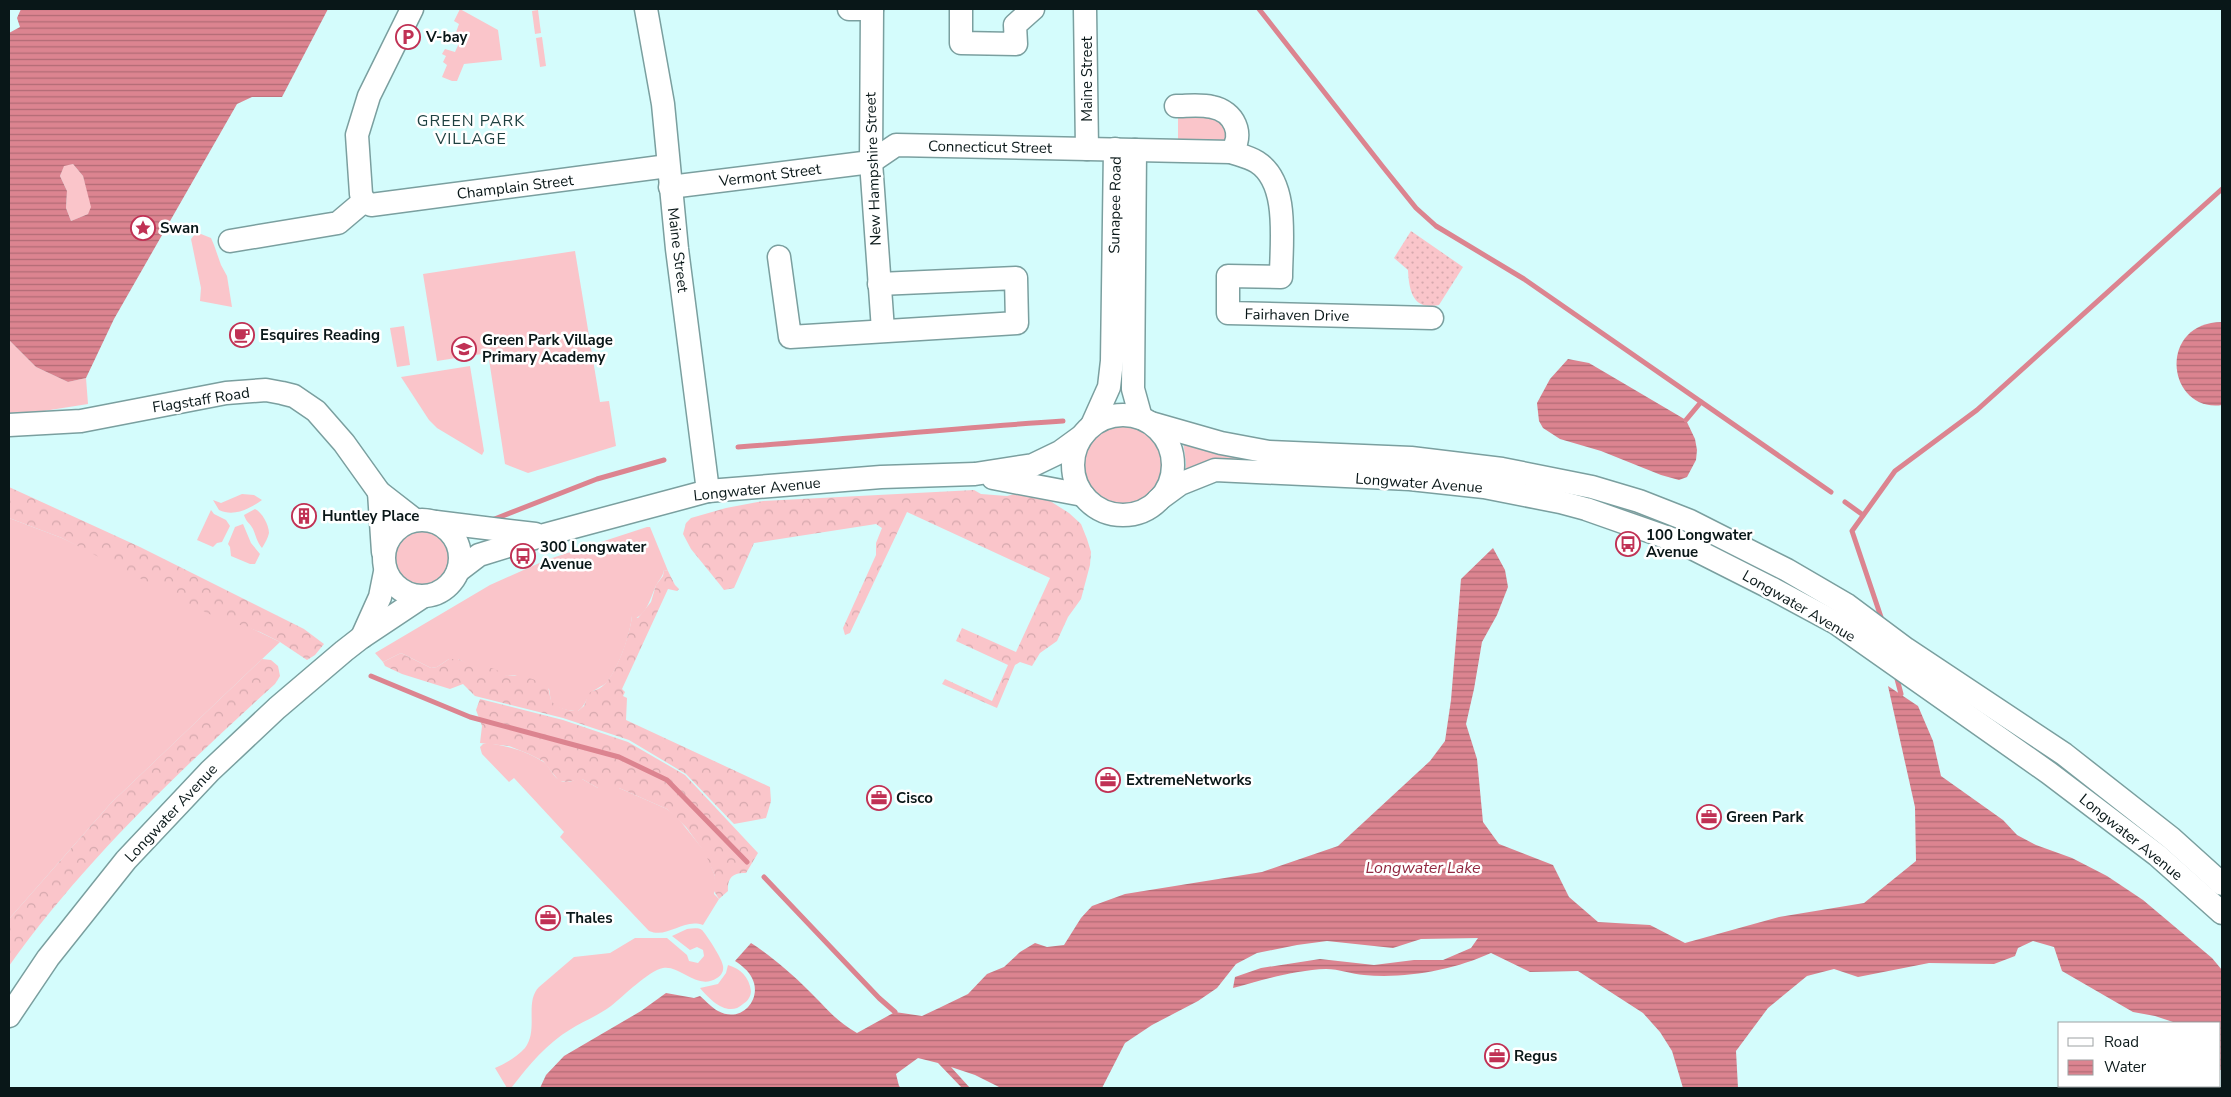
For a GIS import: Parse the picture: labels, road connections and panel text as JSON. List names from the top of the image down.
{
  "streets": {
    "street": [
      "Maine Street",
      "Connecticut Street",
      "New Hampshire Street",
      "Vermont Street",
      "Champlain Street",
      "Sunapee Road",
      "Fairhaven Drive",
      "Flagstaff Road",
      "Longwater Avenue"
    ]
  },
  "crossings": [
    ["Maine Street", "Connecticut Street"],
    ["Maine Street", "Vermont Street"],
    ["Maine Street", "Champlain Street"],
    ["Maine Street", "Longwater Avenue"],
    ["Connecticut Street", "New Hampshire Street"],
    ["Connecticut Street", "Vermont Street"],
    ["Connecticut Street", "Sunapee Road"],
    ["Connecticut Street", "Fairhaven Drive"],
    ["New Hampshire Street", "Vermont Street"],
    ["Vermont Street", "Champlain Street"],
    ["Sunapee Road", "Fairhaven Drive"],
    ["Sunapee Road", "Longwater Avenue"],
    ["Flagstaff Road", "Longwater Avenue"]
  ],
  "districts": ["GREEN PARK VILLAGE"],
  "water": ["Longwater Lake"],
  "places": {
    "parking": ["V-bay"],
    "place": ["Swan"],
    "cafe": ["Esquires Reading"],
    "school or university": ["Green Park Village Primary Academy"],
    "building": ["Huntley Place"],
    "bus stop": ["100 Longwater Avenue", "300 Longwater Avenue"],
    "office": [
      "ExtremeNetworks",
      "Cisco",
      "Green Park",
      "Thales",
      "Regus"
    ]
  },
  "legend": ["Road", "Water"]
}
